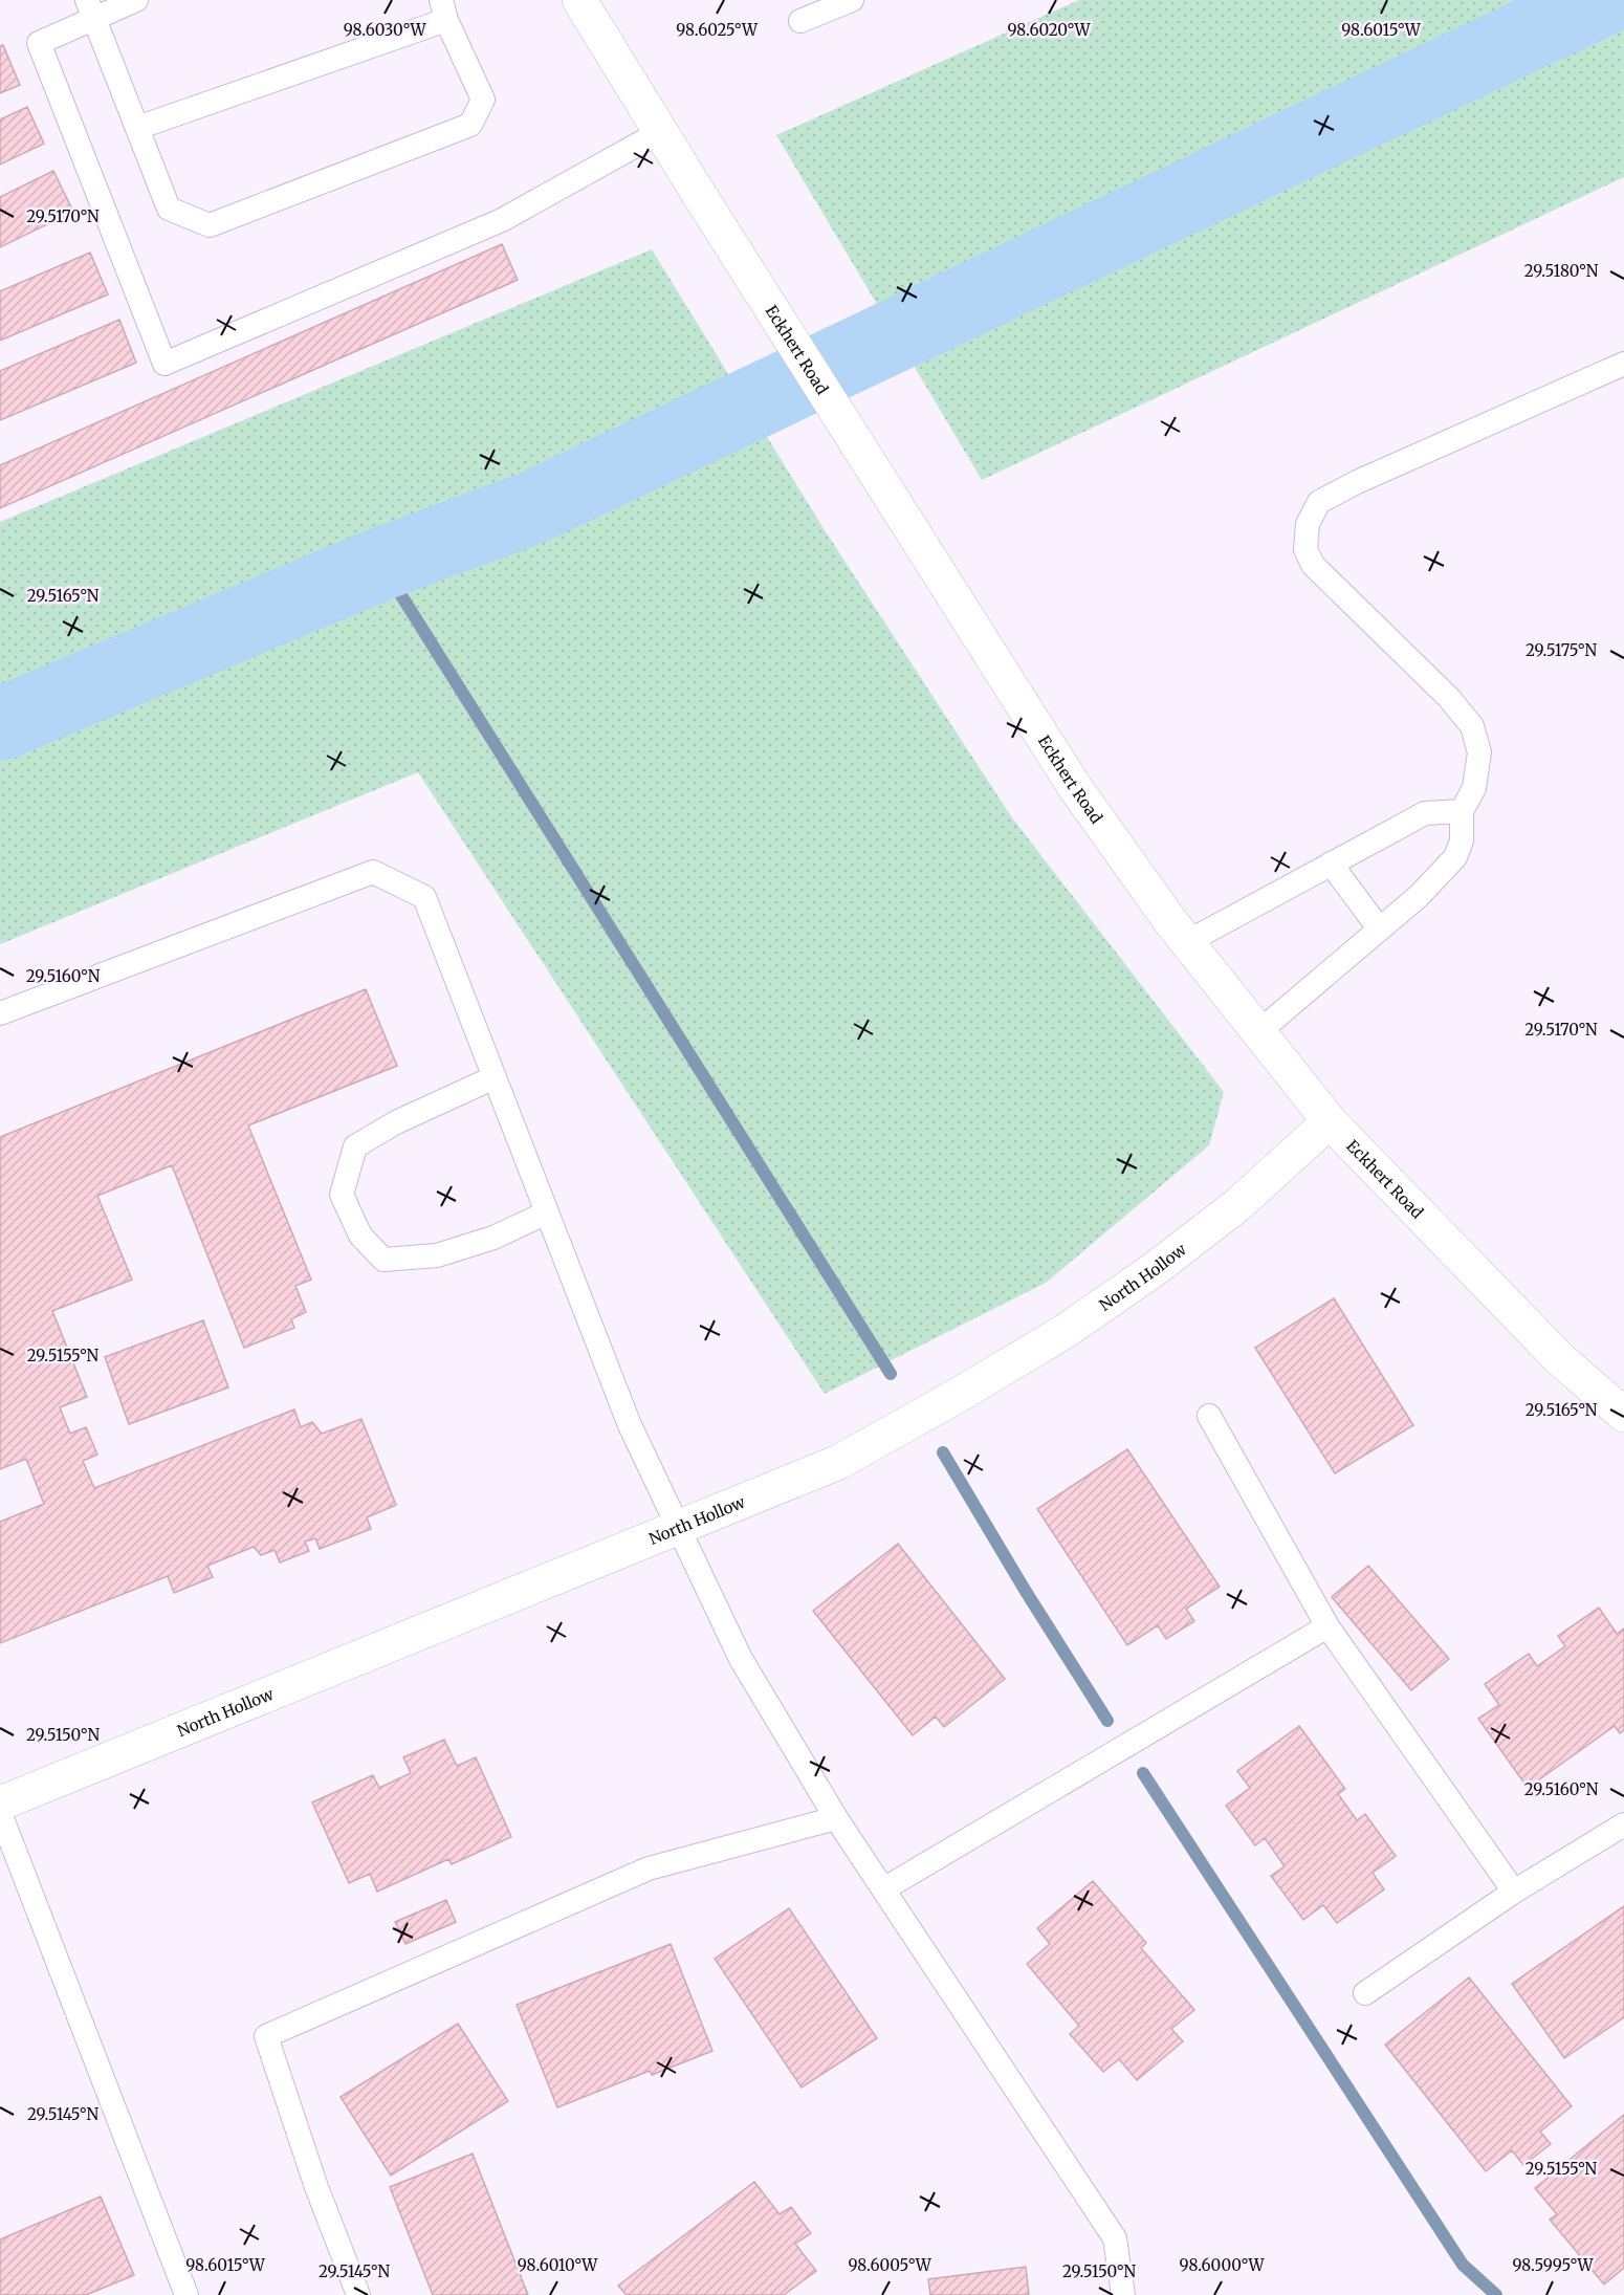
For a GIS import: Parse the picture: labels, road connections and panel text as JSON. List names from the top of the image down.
{
  "streets": {
    "main road": ["Eckhert Road", "North Hollow"]
  },
  "crossings": [
    ["Eckhert Road", "North Hollow"]
  ],
  "coordinates": [
    "98.6030°W",
    "98.6025°W",
    "98.6020°W",
    "98.6015°W",
    "29.5170°N",
    "29.5180°N",
    "29.5165°N",
    "29.5175°N",
    "29.5160°N",
    "29.5155°N",
    "29.5150°N",
    "29.5145°N",
    "98.6010°W",
    "98.6005°W",
    "98.6000°W",
    "98.5995°W"
  ]
}
